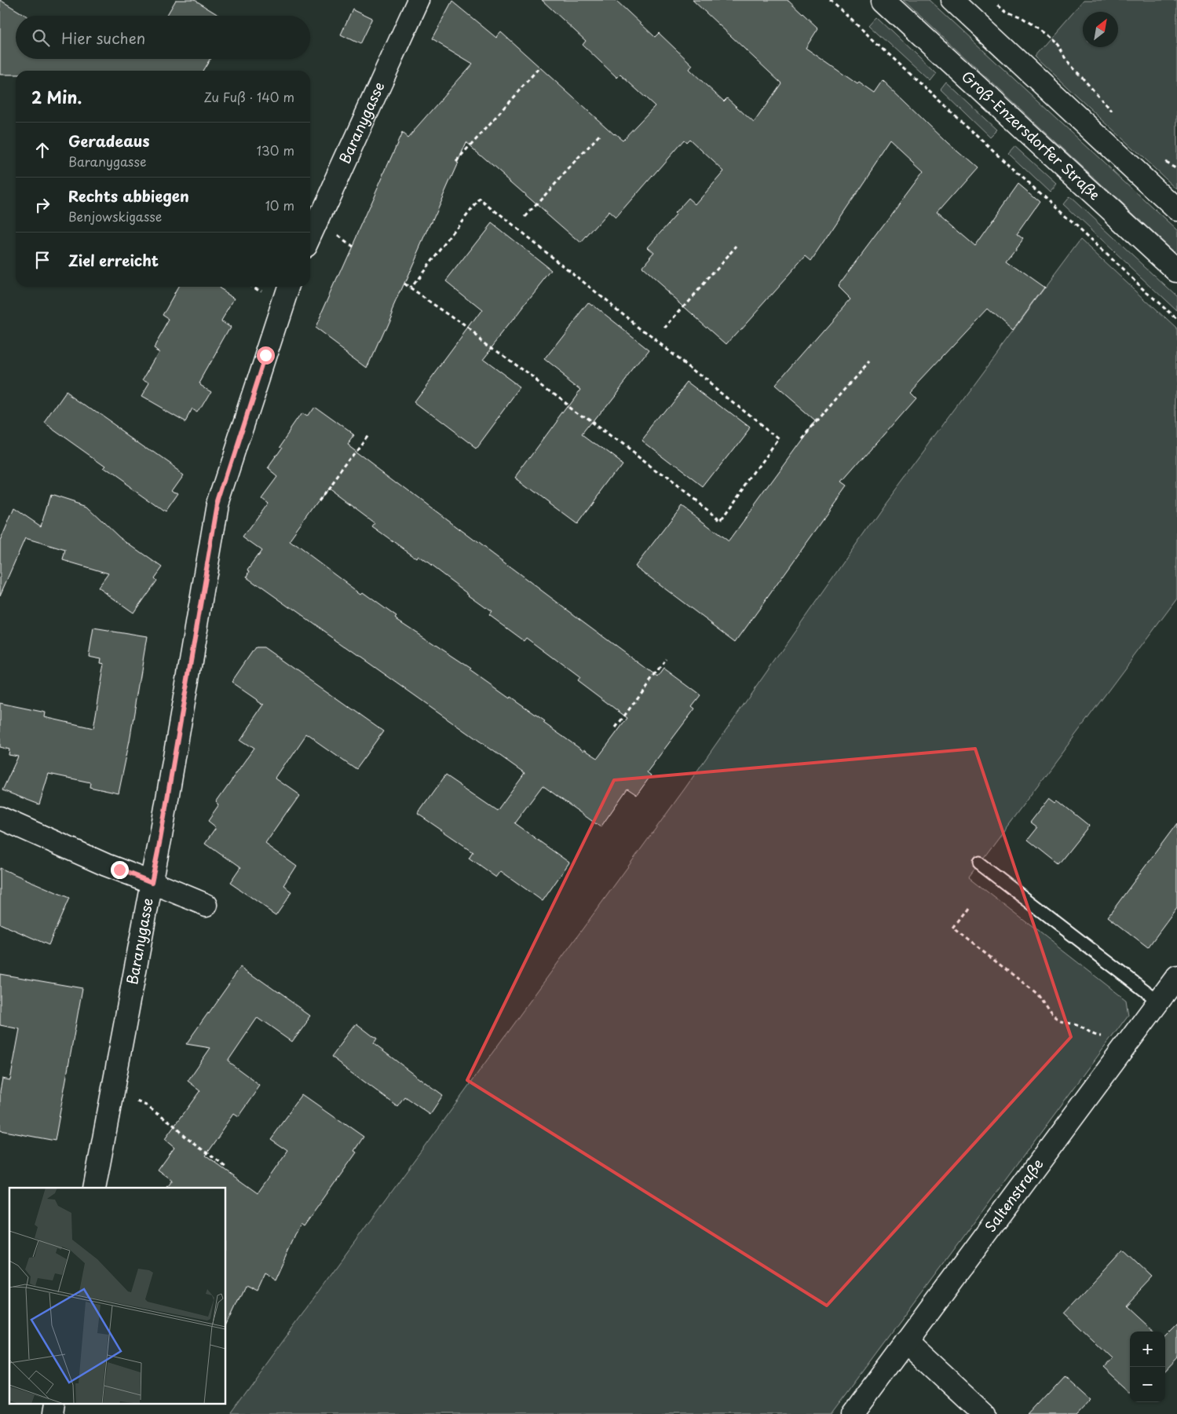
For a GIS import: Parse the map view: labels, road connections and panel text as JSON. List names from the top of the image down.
{
  "streets": {
    "street": ["Baranygasse", "Groß-Enzersdorfer Straße", "Saltenstraße"]
  },
  "north": "top right",
  "page": {
    "search": "Hier suchen",
    "heading": ["2 Min.", "Zu Fuß · 140 m"],
    "list": [
      ["Geradeaus", "Baranygasse", "130 m"],
      ["Rechts abbiegen", "Benjowskigasse", "10 m"],
      "Ziel erreicht"
    ],
    "map_buttons": ["+", "−"]
  }
}
